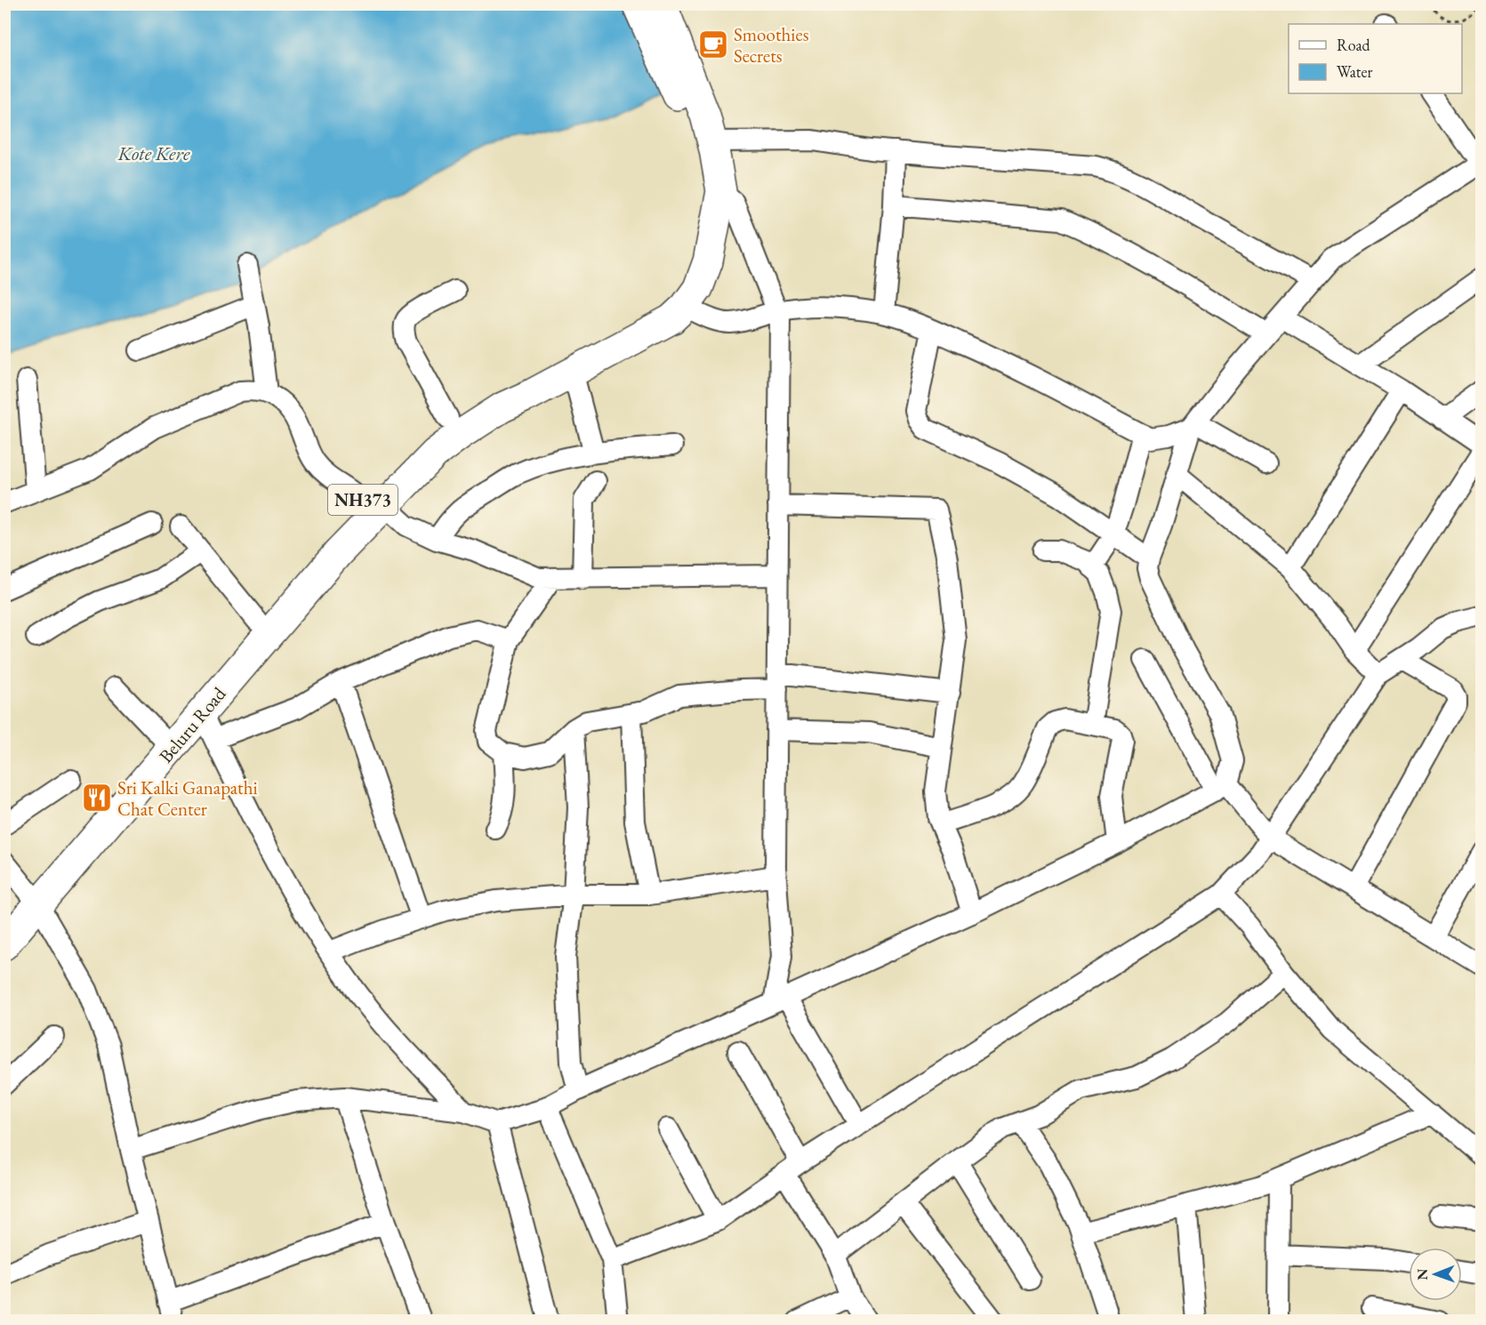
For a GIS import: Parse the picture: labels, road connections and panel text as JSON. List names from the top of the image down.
{
  "streets": {
    "highway": ["NH373", "Beluru Road"]
  },
  "crossings": [
    ["NH373", "Beluru Road"]
  ],
  "water": ["Kote Kere"],
  "places": {
    "cafe": ["Smoothies Secrets"],
    "restaurant": ["Sri Kalki Ganapathi Chat Center"]
  },
  "legend": ["Road", "Water"],
  "north": "left"
}
